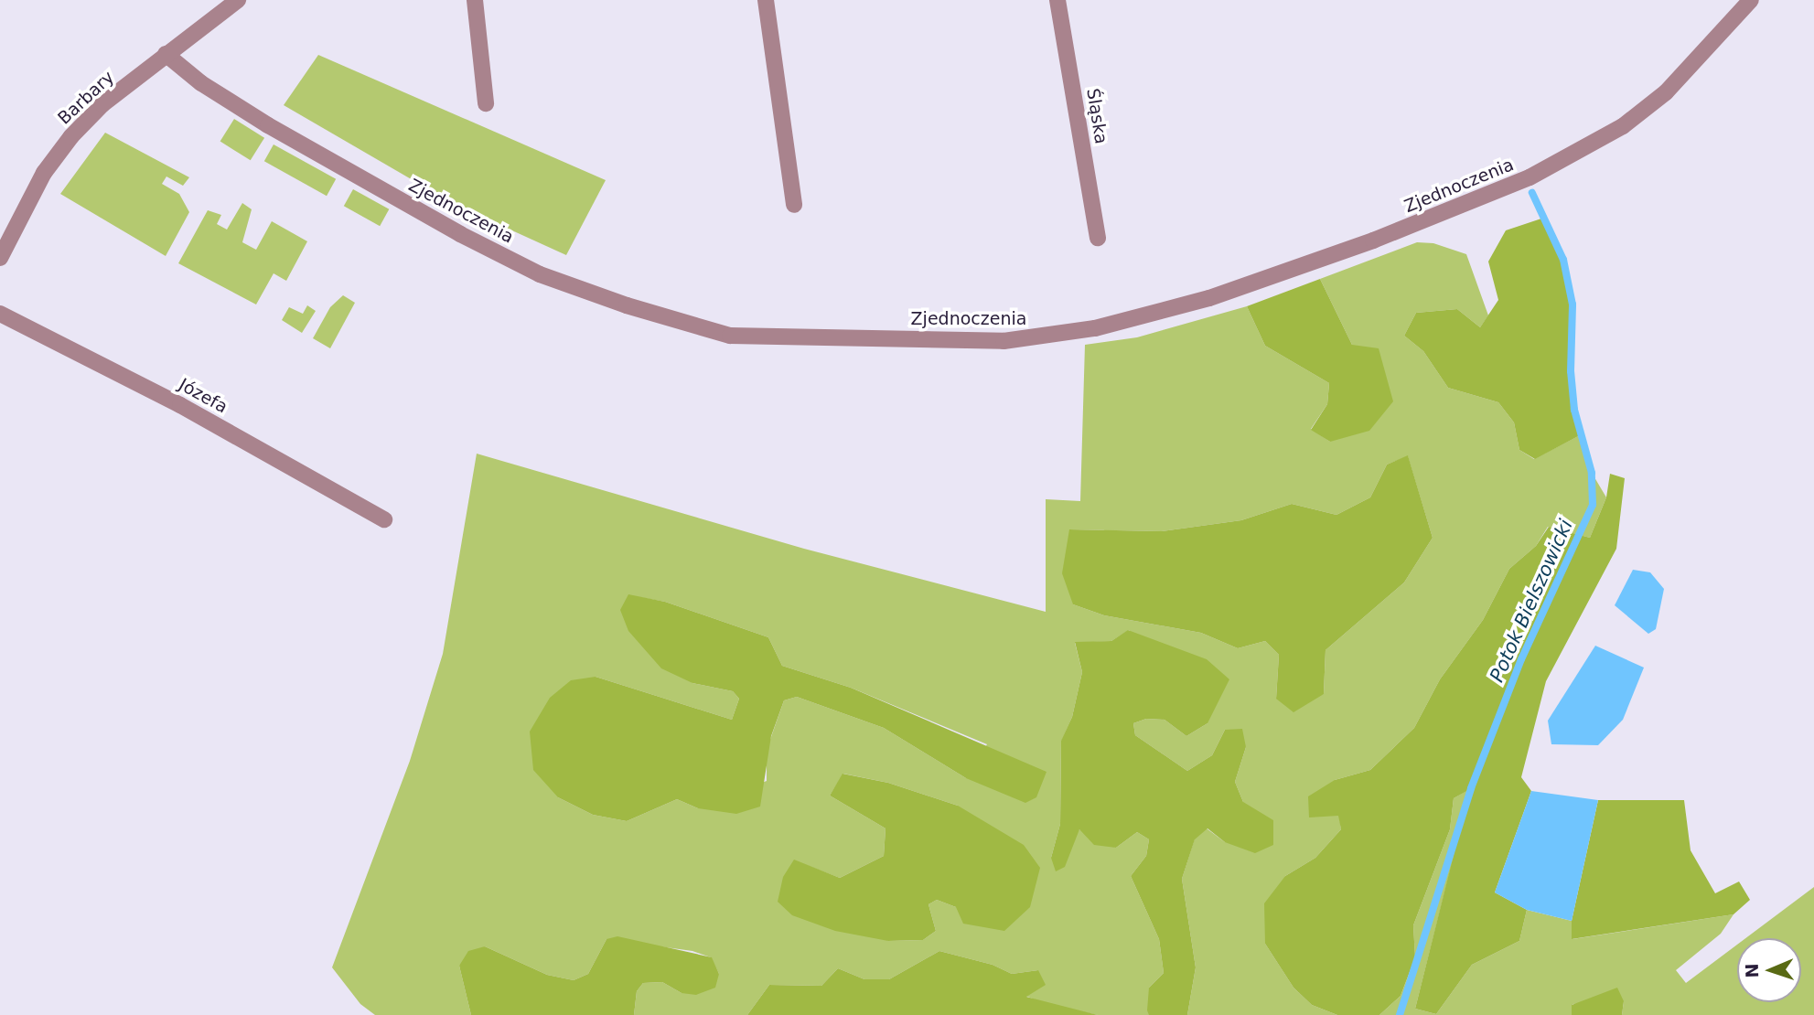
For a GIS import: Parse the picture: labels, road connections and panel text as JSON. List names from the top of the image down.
{
  "streets": {
    "street": [
      "Barbary",
      "Śląska",
      "Zjednoczenia",
      "Józefa"
    ]
  },
  "crossings": [
    ["Barbary", "Zjednoczenia"]
  ],
  "water": ["Potok Bielszowicki"],
  "north": "left"
}
